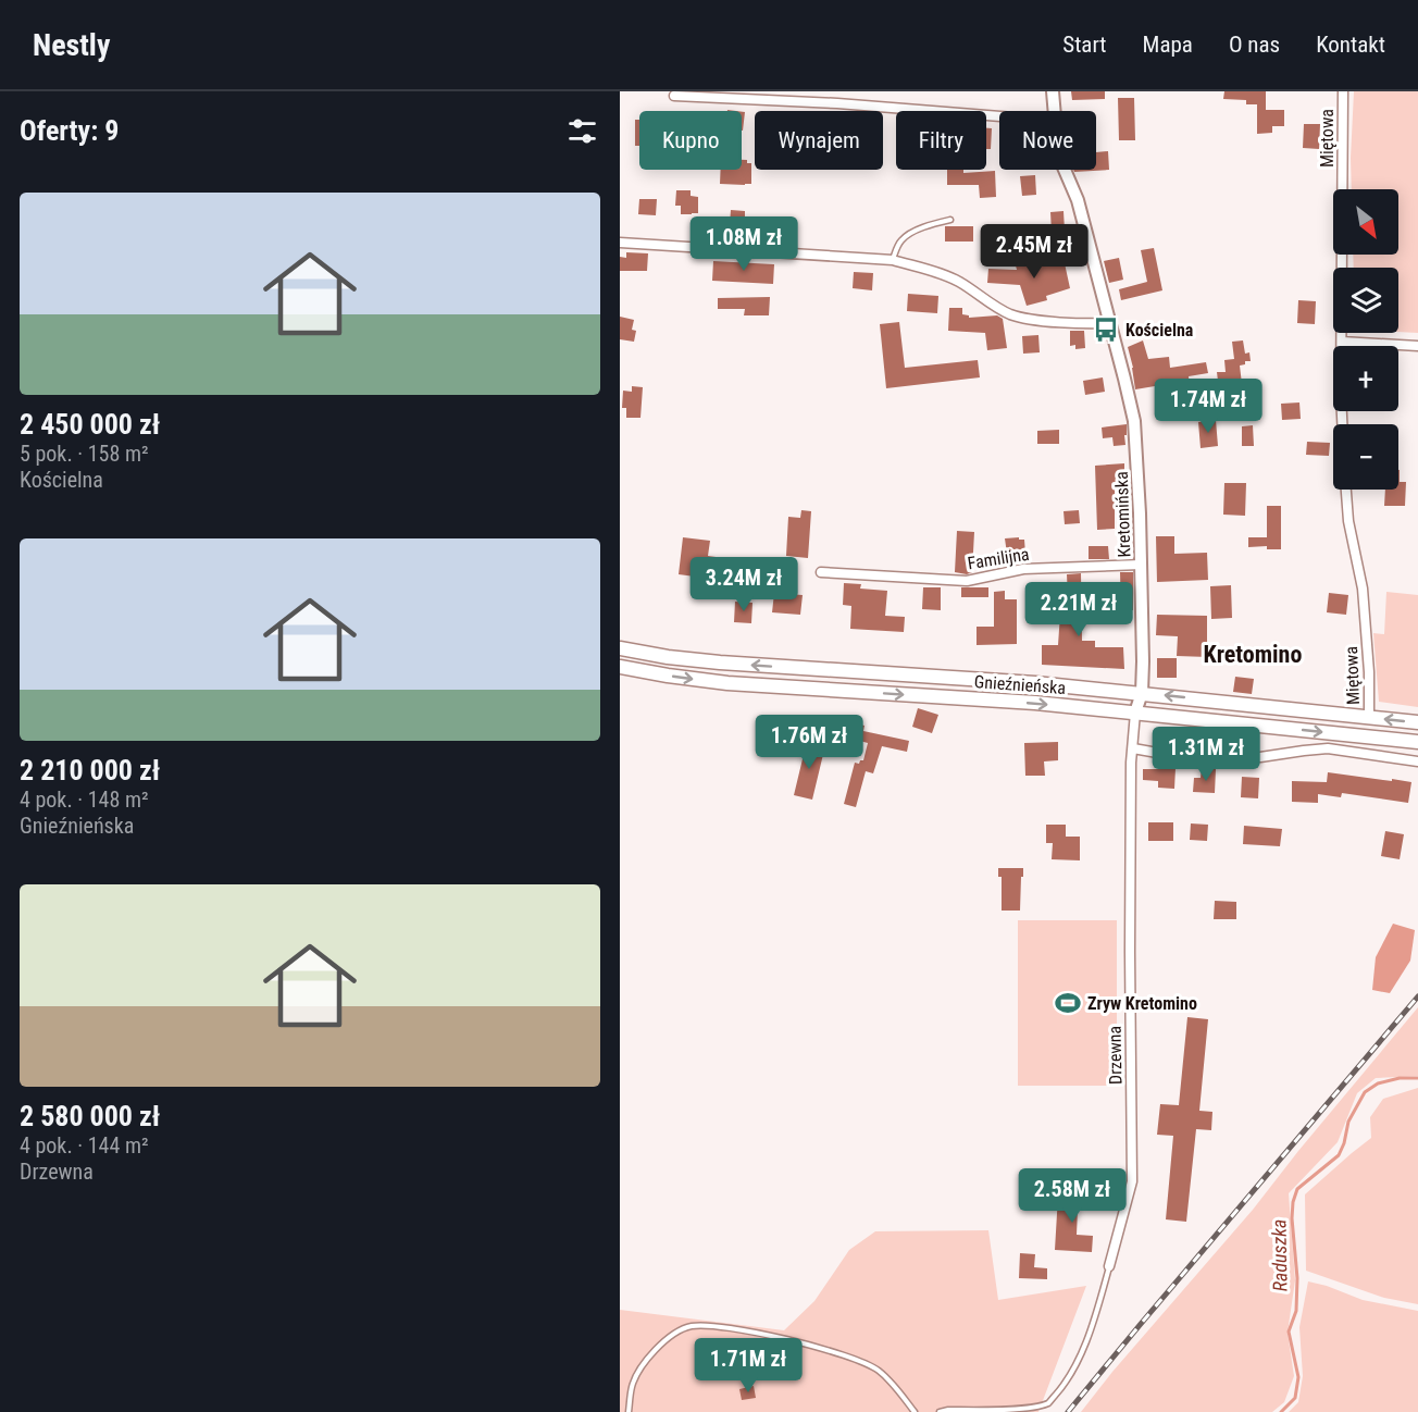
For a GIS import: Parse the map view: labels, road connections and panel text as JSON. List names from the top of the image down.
{
  "streets": {
    "main road": ["Gnieźnieńska"],
    "street": [
      "Miętowa",
      "Kretomińska",
      "Familijna",
      "Drzewna"
    ]
  },
  "crossings": [
    ["Miętowa", "Gnieźnieńska"],
    ["Kretomińska", "Familijna"],
    ["Kretomińska", "Gnieźnieńska"],
    ["Kretomińska", "Drzewna"],
    ["Gnieźnieńska", "Drzewna"]
  ],
  "districts": ["Kretomino"],
  "water": ["Raduszka"],
  "places": {
    "bus stop": ["Kościelna"],
    "sports": ["Zryw Kretomino"]
  },
  "north": "bottom right",
  "page": {
    "header": "Nestly",
    "nav": [
      "Start",
      "Mapa",
      "O nas",
      "Kontakt"
    ],
    "heading": "Oferty: 9",
    "chip": [
      "Kupno",
      "Wynajem",
      "Filtry",
      "Nowe"
    ],
    "list": [
      {
        "name": "2 450 000 zł",
        "note": "5 pok. · 158 m² · Kościelna"
      },
      {
        "name": "2 210 000 zł",
        "note": "4 pok. · 148 m² · Gnieźnieńska"
      },
      {
        "name": "2 580 000 zł",
        "note": "4 pok. · 144 m² · Drzewna"
      }
    ],
    "map_buttons": ["+", "−"],
    "price": [
      "1.08M zł",
      "2.45M zł",
      "1.74M zł",
      "3.24M zł",
      "2.21M zł",
      "1.76M zł",
      "1.31M zł",
      "2.58M zł",
      "1.71M zł"
    ]
  }
}
